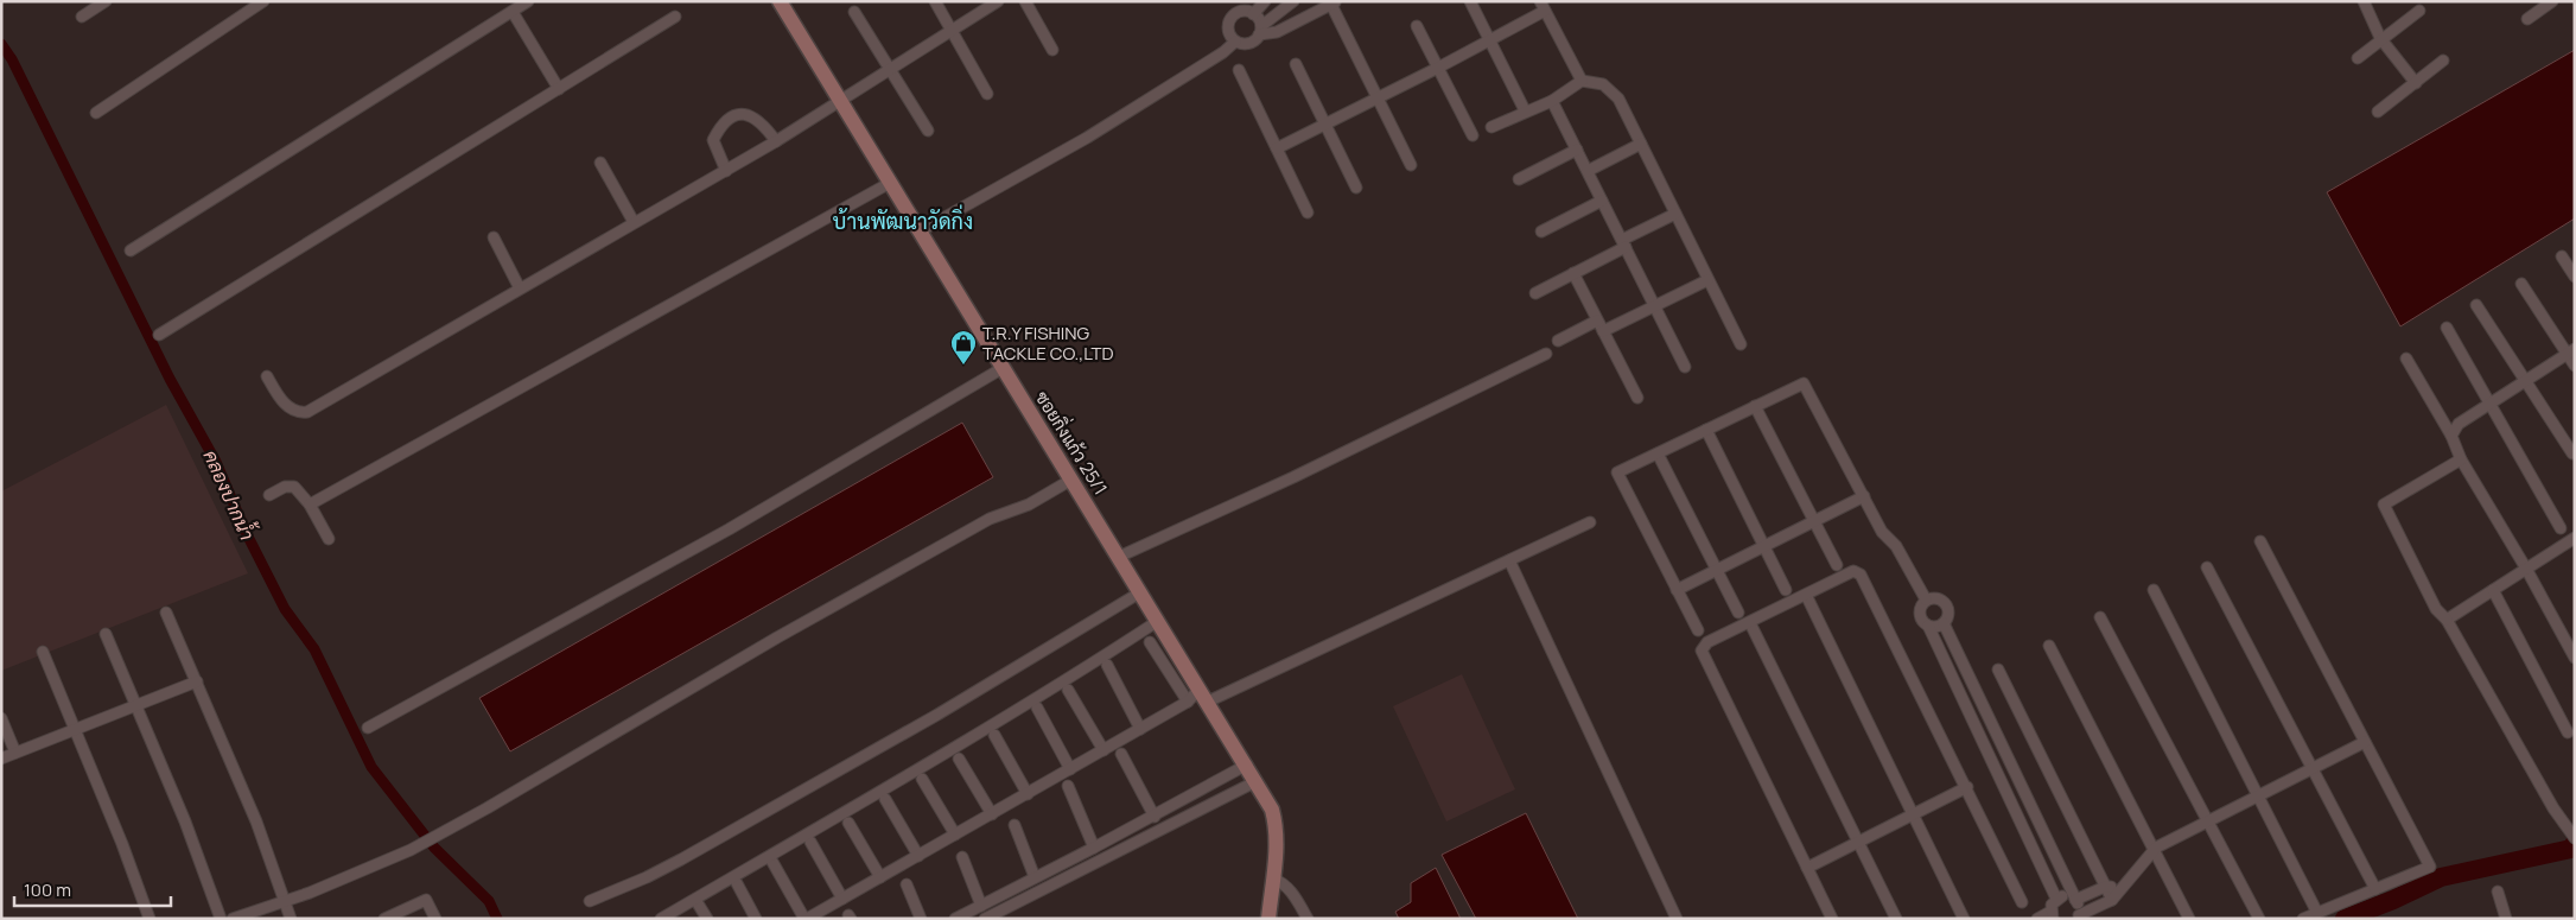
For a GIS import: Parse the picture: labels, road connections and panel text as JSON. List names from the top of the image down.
{
  "streets": {
    "street": ["ซอยกิ่งแก้ว 25/1"]
  },
  "districts": ["บ้านพัฒนาวัดกิ่ง"],
  "water": ["คลองปากน้ำ"],
  "places": {
    "shop": ["T.R.Y FISHING TACKLE CO.,LTD"]
  },
  "scale_bar": "100 m"
}
